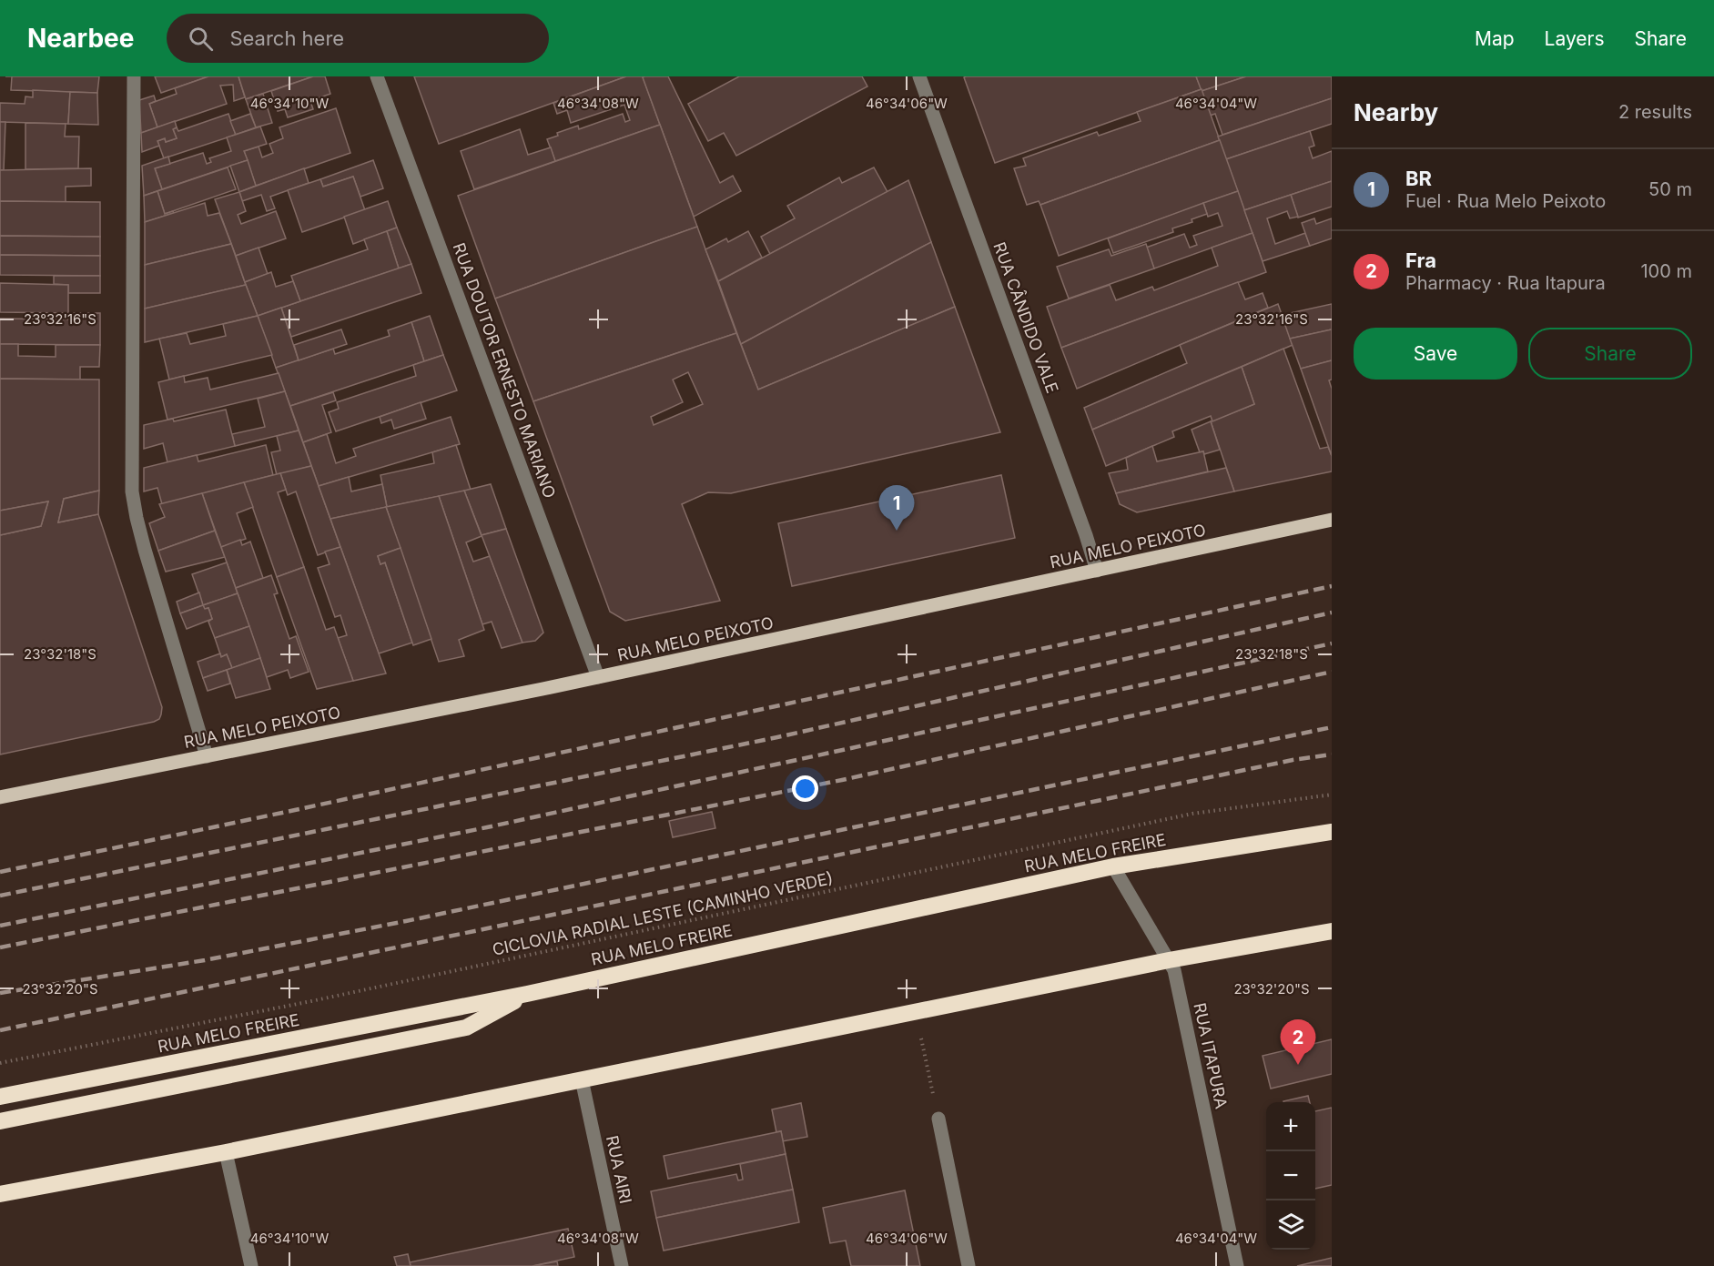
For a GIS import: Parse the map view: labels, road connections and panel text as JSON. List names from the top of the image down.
{
  "streets": {
    "highway": ["RUA MELO FREIRE"],
    "main road": ["RUA MELO PEIXOTO"],
    "street": [
      "RUA CÂNDIDO VALE",
      "RUA DOUTOR ERNESTO MARIANO",
      "RUA ITAPURA",
      "RUA AIRI"
    ],
    "path": ["CICLOVIA RADIAL LESTE (CAMINHO VERDE)"]
  },
  "crossings": [
    ["RUA CÂNDIDO VALE", "RUA MELO PEIXOTO"],
    ["RUA DOUTOR ERNESTO MARIANO", "RUA MELO PEIXOTO"],
    ["RUA MELO FREIRE", "RUA ITAPURA"]
  ],
  "page": {
    "header": "Nearbee",
    "search": "Search here",
    "nav": ["Map", "Layers", "Share"],
    "heading": ["Nearby", "2 results"],
    "list": [
      {
        "mark": "1",
        "name": "BR",
        "note": "Fuel · Rua Melo Peixoto",
        "value": "50 m"
      },
      {
        "mark": "2",
        "name": "Fra",
        "note": "Pharmacy · Rua Itapura",
        "value": "100 m"
      }
    ],
    "buttons": ["Save", "Share"],
    "pins": ["1", "2"],
    "map_buttons": ["+", "−"]
  },
  "coordinates": [
    "46°34'10\"W",
    "46°34'08\"W",
    "46°34'06\"W",
    "46°34'04\"W",
    "23°32'16\"S",
    "23°32'18\"S",
    "23°32'20\"S"
  ]
}
